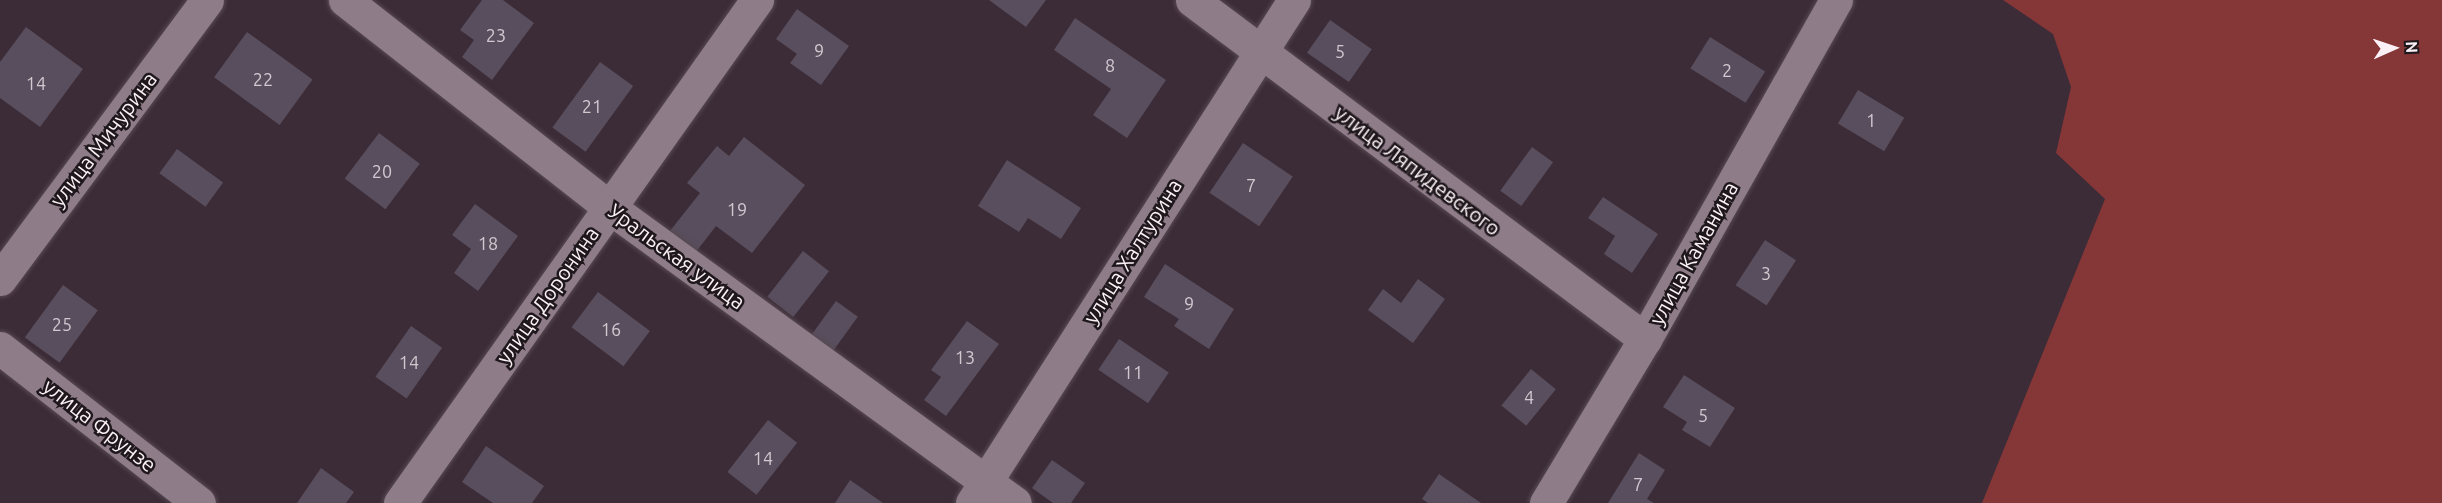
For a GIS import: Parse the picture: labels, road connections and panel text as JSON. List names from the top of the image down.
{
  "streets": {
    "street": [
      "улица Мичурина",
      "улица Ляпидевского",
      "улица Халтурина",
      "улица Каманина",
      "Уральская улица",
      "улица Доронина",
      "улица Фрунзе"
    ]
  },
  "crossings": [
    ["улица Ляпидевского", "улица Халтурина"],
    ["улица Ляпидевского", "улица Каманина"],
    ["улица Халтурина", "Уральская улица"],
    ["Уральская улица", "улица Доронина"]
  ],
  "house_numbers": [
    "23",
    "9",
    "5",
    "8",
    "2",
    "22",
    "14",
    "21",
    "1",
    "20",
    "7",
    "19",
    "18",
    "3",
    "9",
    "25",
    "16",
    "13",
    "14",
    "11",
    "4",
    "5",
    "14",
    "7"
  ],
  "north": "right"
}
